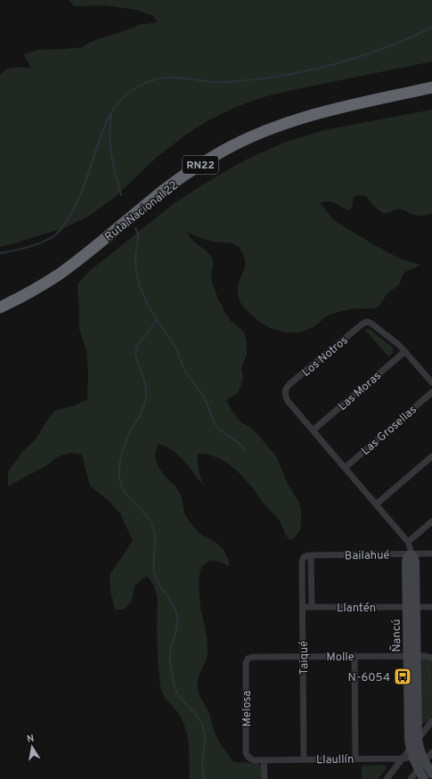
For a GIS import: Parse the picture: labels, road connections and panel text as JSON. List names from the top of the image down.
{
  "streets": {
    "highway": ["RN22", "Ruta Nacional 22"],
    "street": [
      "Los Notros",
      "Las Moras",
      "Las Grosellas",
      "Bailahué",
      "Llantén",
      "Ñancú",
      "Molle",
      "Taiqué",
      "Melosa",
      "Llaullín"
    ]
  },
  "crossings": [
    ["Los Notros", "Las Moras"],
    ["Los Notros", "Ñancú"],
    ["Las Moras", "Ñancú"],
    ["Las Grosellas", "Ñancú"],
    ["Bailahué", "Ñancú"],
    ["Bailahué", "Taiqué"],
    ["Llantén", "Ñancú"],
    ["Llantén", "Taiqué"],
    ["Ñancú", "Molle"],
    ["Molle", "Taiqué"],
    ["Molle", "Melosa"],
    ["Taiqué", "Llaullín"],
    ["Melosa", "Llaullín"]
  ],
  "places": {
    "bus stop": ["N-6054"]
  },
  "north": "top"
}
